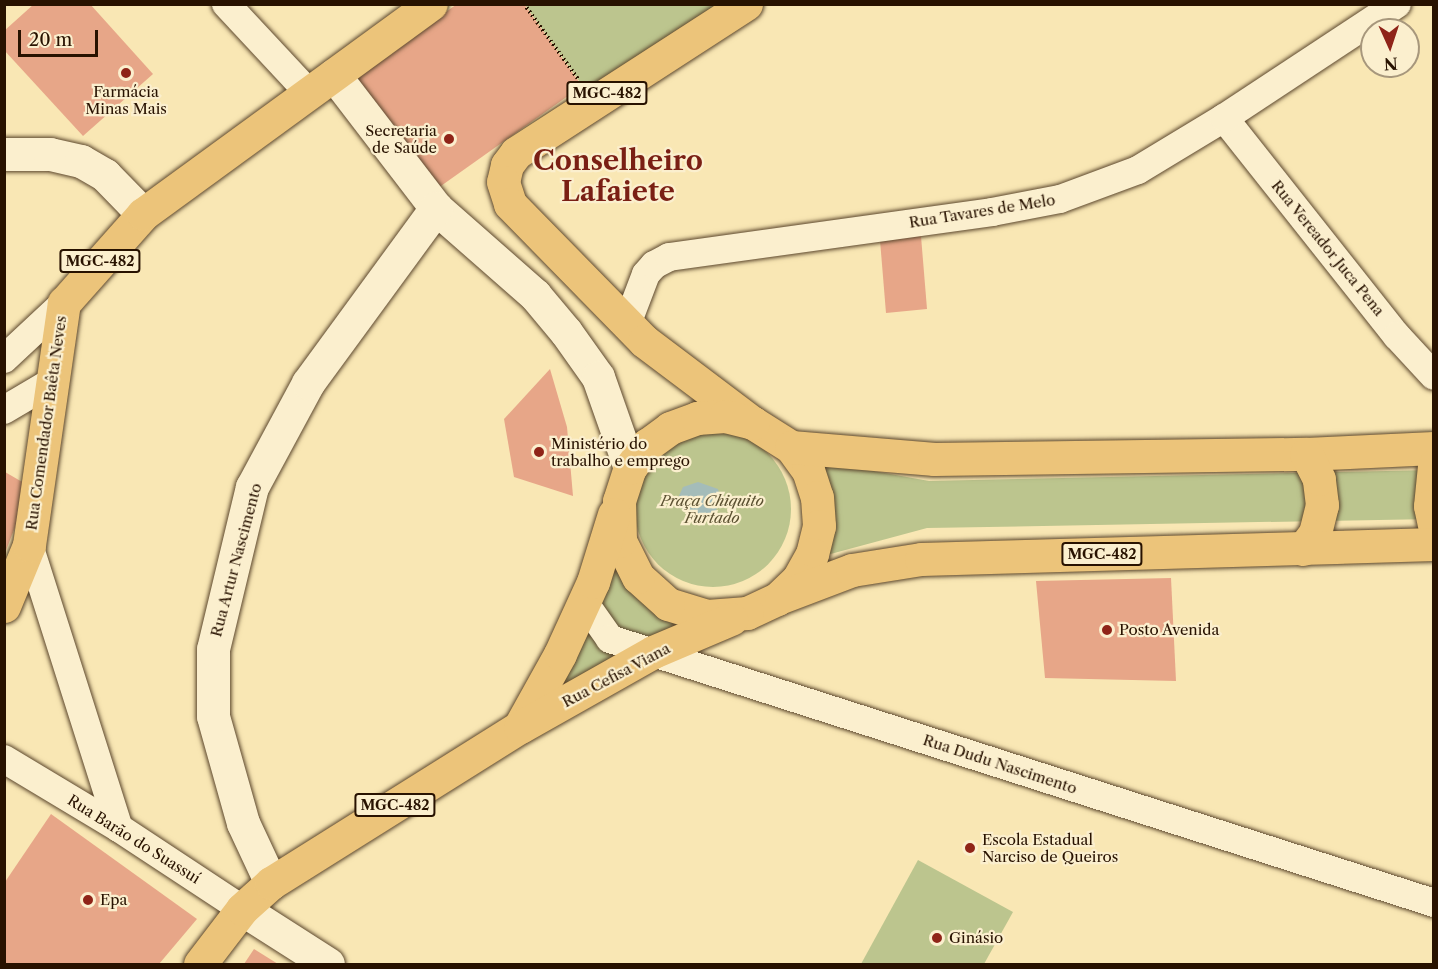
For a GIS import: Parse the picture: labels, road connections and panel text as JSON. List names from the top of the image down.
{
  "streets": {
    "highway": ["MGC-482", "Rua Comendador Baêta Neves", "Rua Cefisa Viana"],
    "street": [
      "Rua Tavares de Melo",
      "Rua Vereador Juca Pena",
      "Rua Artur Nascimento",
      "Rua Dudu Nascimento",
      "Rua Barão do Suassuí"
    ]
  },
  "crossings": [
    ["MGC-482", "Rua Tavares de Melo"],
    ["MGC-482", "Rua Comendador Baêta Neves"],
    ["MGC-482", "Rua Cefisa Viana"],
    ["Rua Tavares de Melo", "Rua Vereador Juca Pena"],
    ["Rua Artur Nascimento", "Rua Cefisa Viana"],
    ["Rua Artur Nascimento", "Rua Barão do Suassuí"],
    ["Rua Cefisa Viana", "Rua Dudu Nascimento"],
    ["Rua Cefisa Viana", "Rua Barão do Suassuí"]
  ],
  "districts": ["Conselheiro Lafaiete"],
  "parks": ["Praça Chiquito Furtado"],
  "places": [
    "Farmácia Minas Mais",
    "Secretaria de Saúde",
    "Ministério do trabalho e emprego",
    "Posto Avenida",
    "Escola Estadual Narciso de Queiros",
    "Epa",
    "Ginásio"
  ],
  "scale_bar": "20 m",
  "north": "bottom"
}
